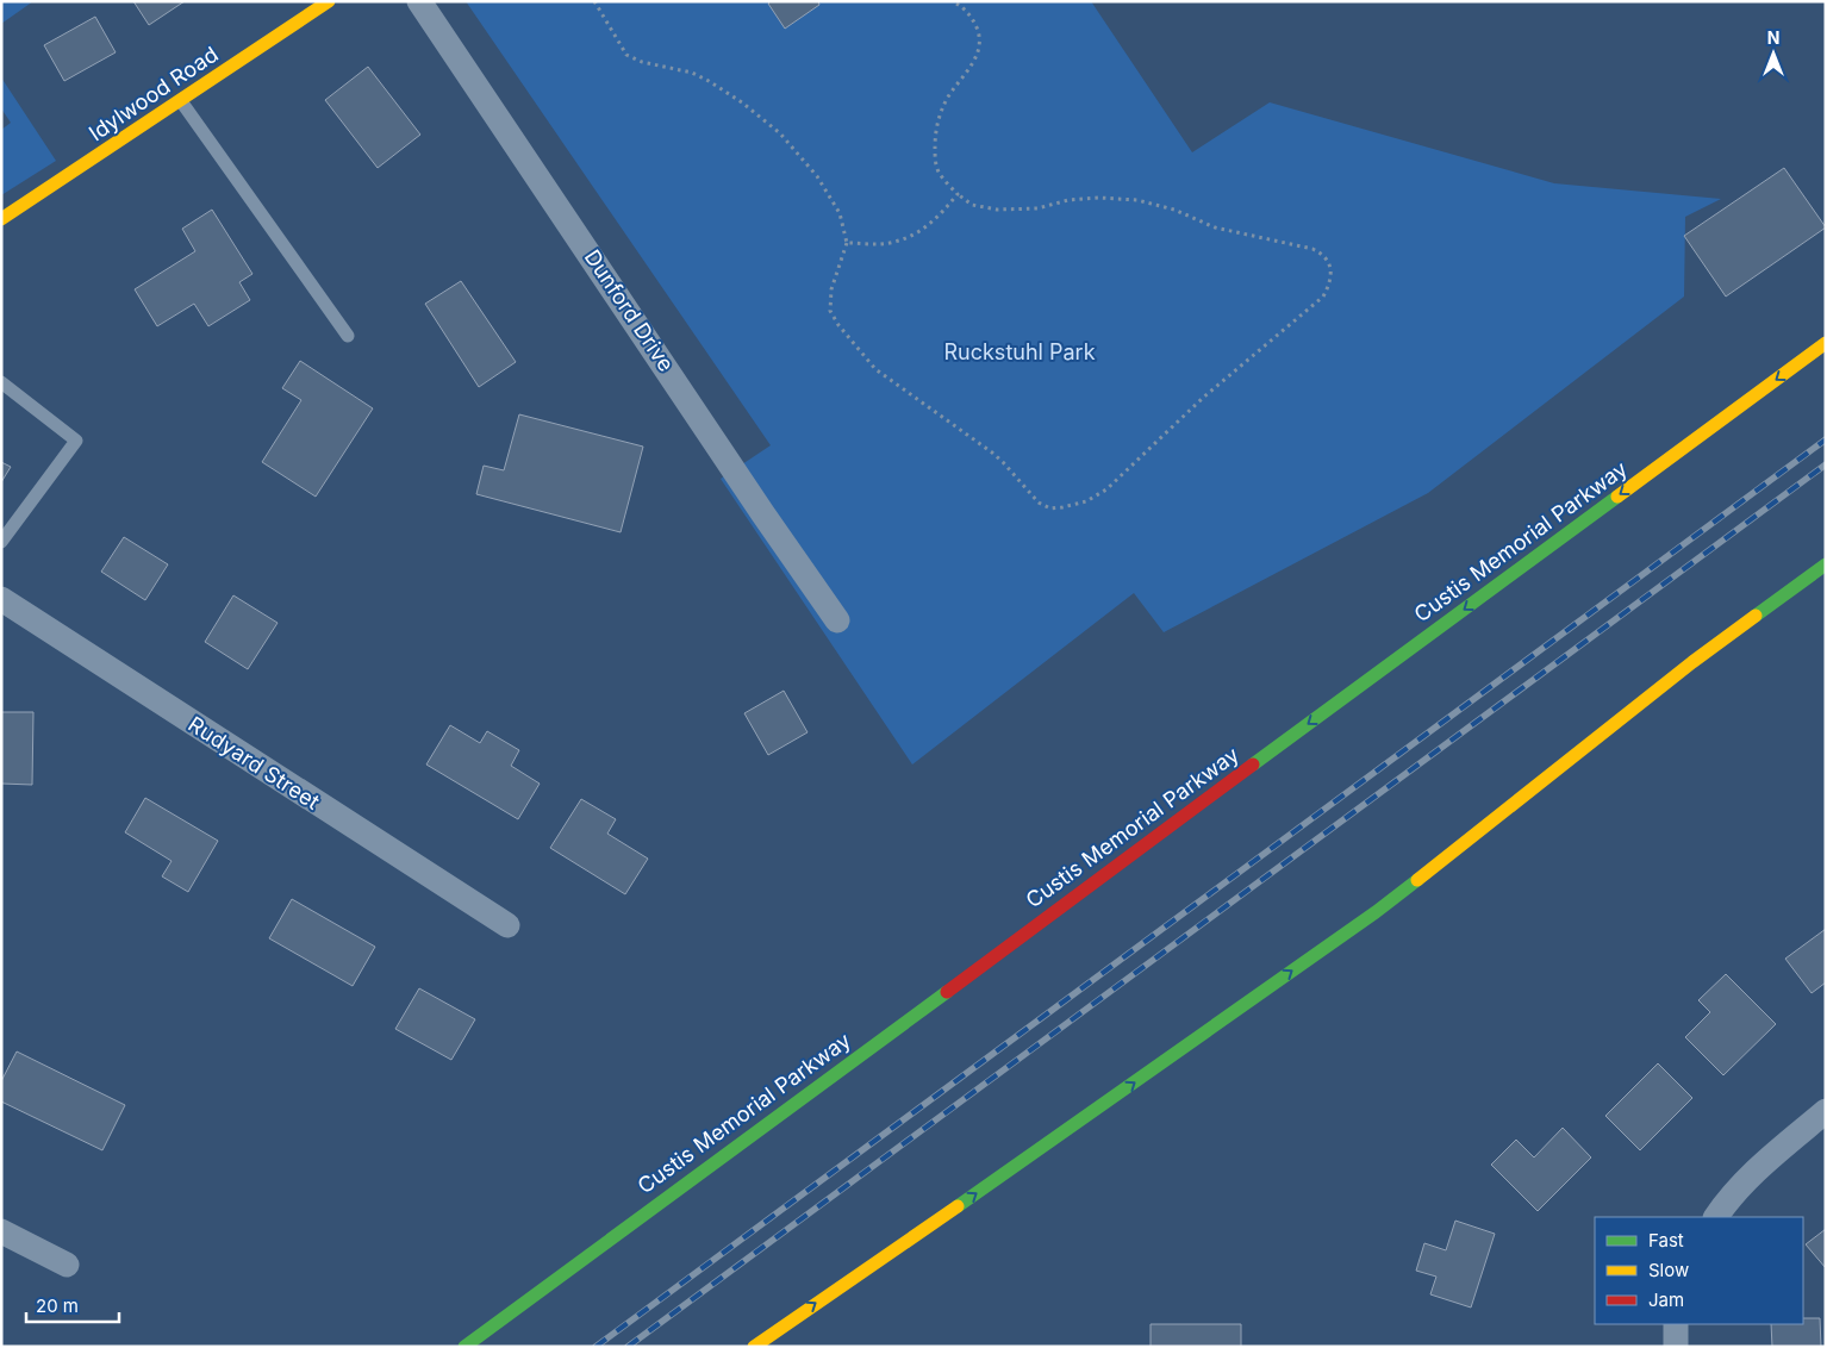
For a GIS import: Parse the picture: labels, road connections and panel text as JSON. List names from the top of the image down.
{
  "streets": {
    "main road": ["Idylwood Road", "Custis Memorial Parkway"],
    "street": ["Dunford Drive", "Rudyard Street"]
  },
  "one_way": ["Custis Memorial Parkway"],
  "parks": ["Ruckstuhl Park"],
  "legend": ["Fast", "Slow", "Jam"],
  "scale_bar": "20 m",
  "north": "top"
}
